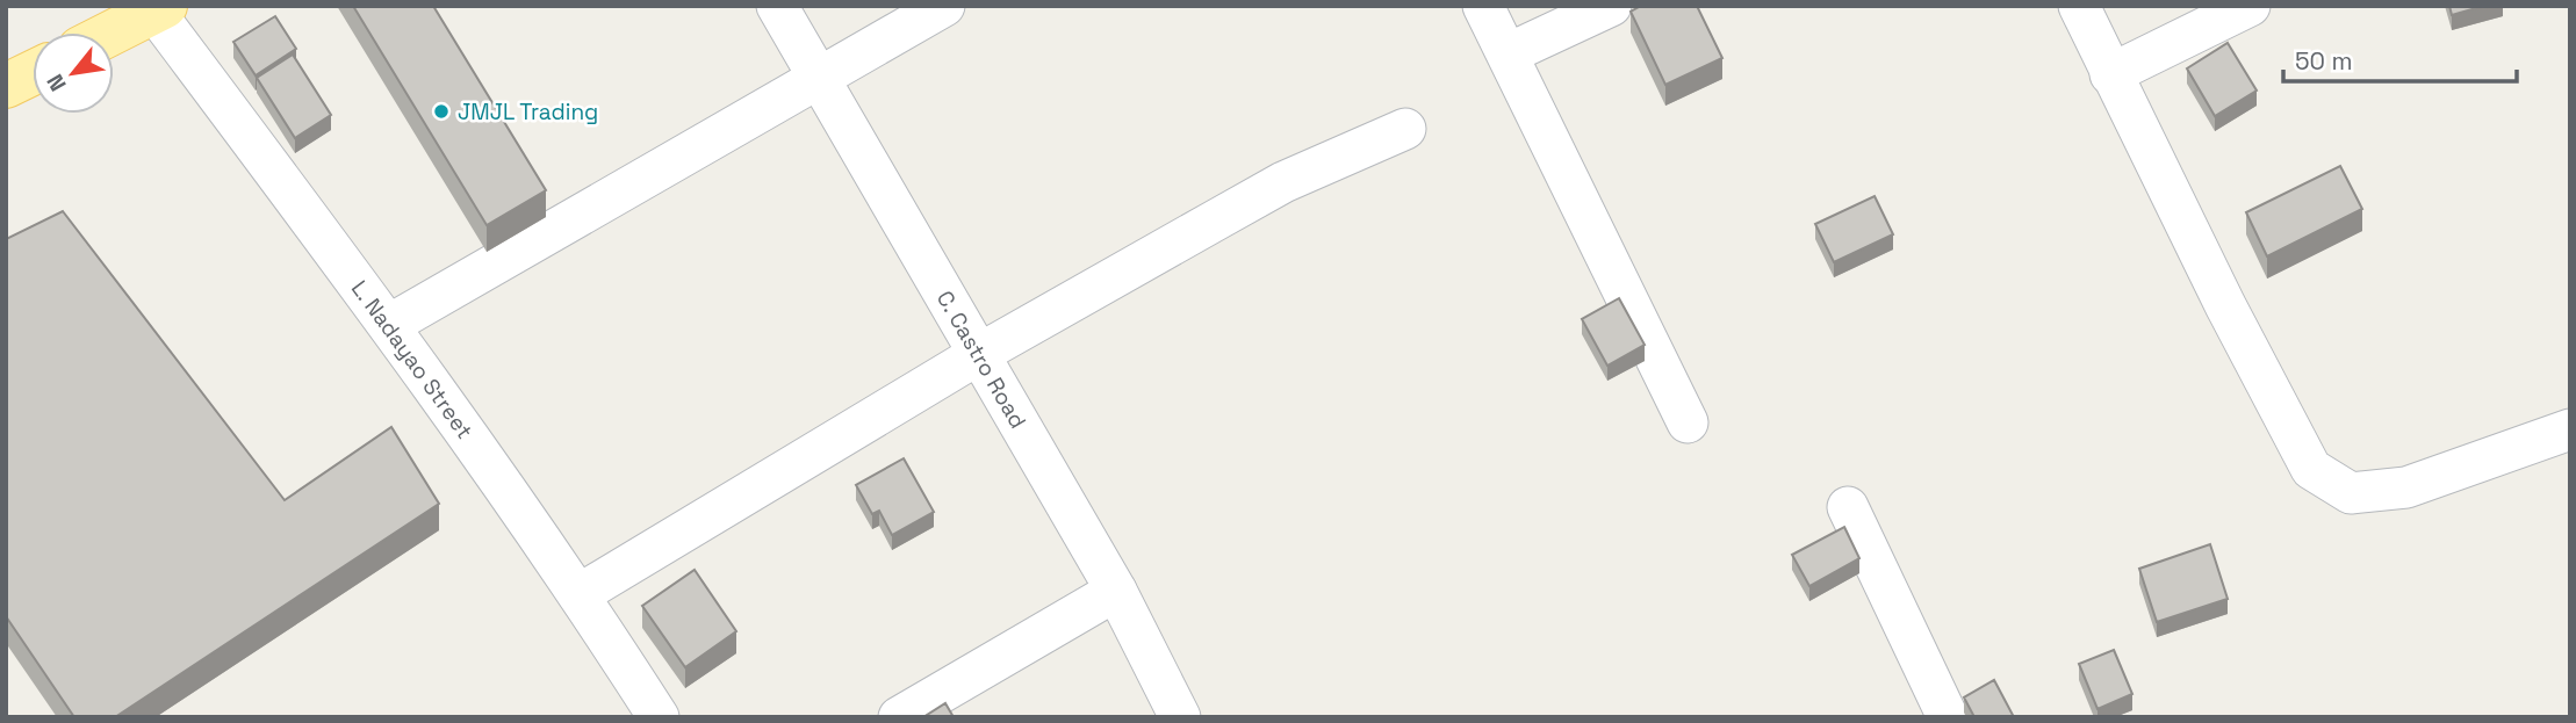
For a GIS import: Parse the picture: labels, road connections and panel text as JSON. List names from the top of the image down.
{
  "streets": {
    "street": ["L. Nadayao Street", "C. Castro Road"]
  },
  "places": ["JMJL Trading"],
  "scale_bar": "50 m",
  "north": "bottom left"
}
